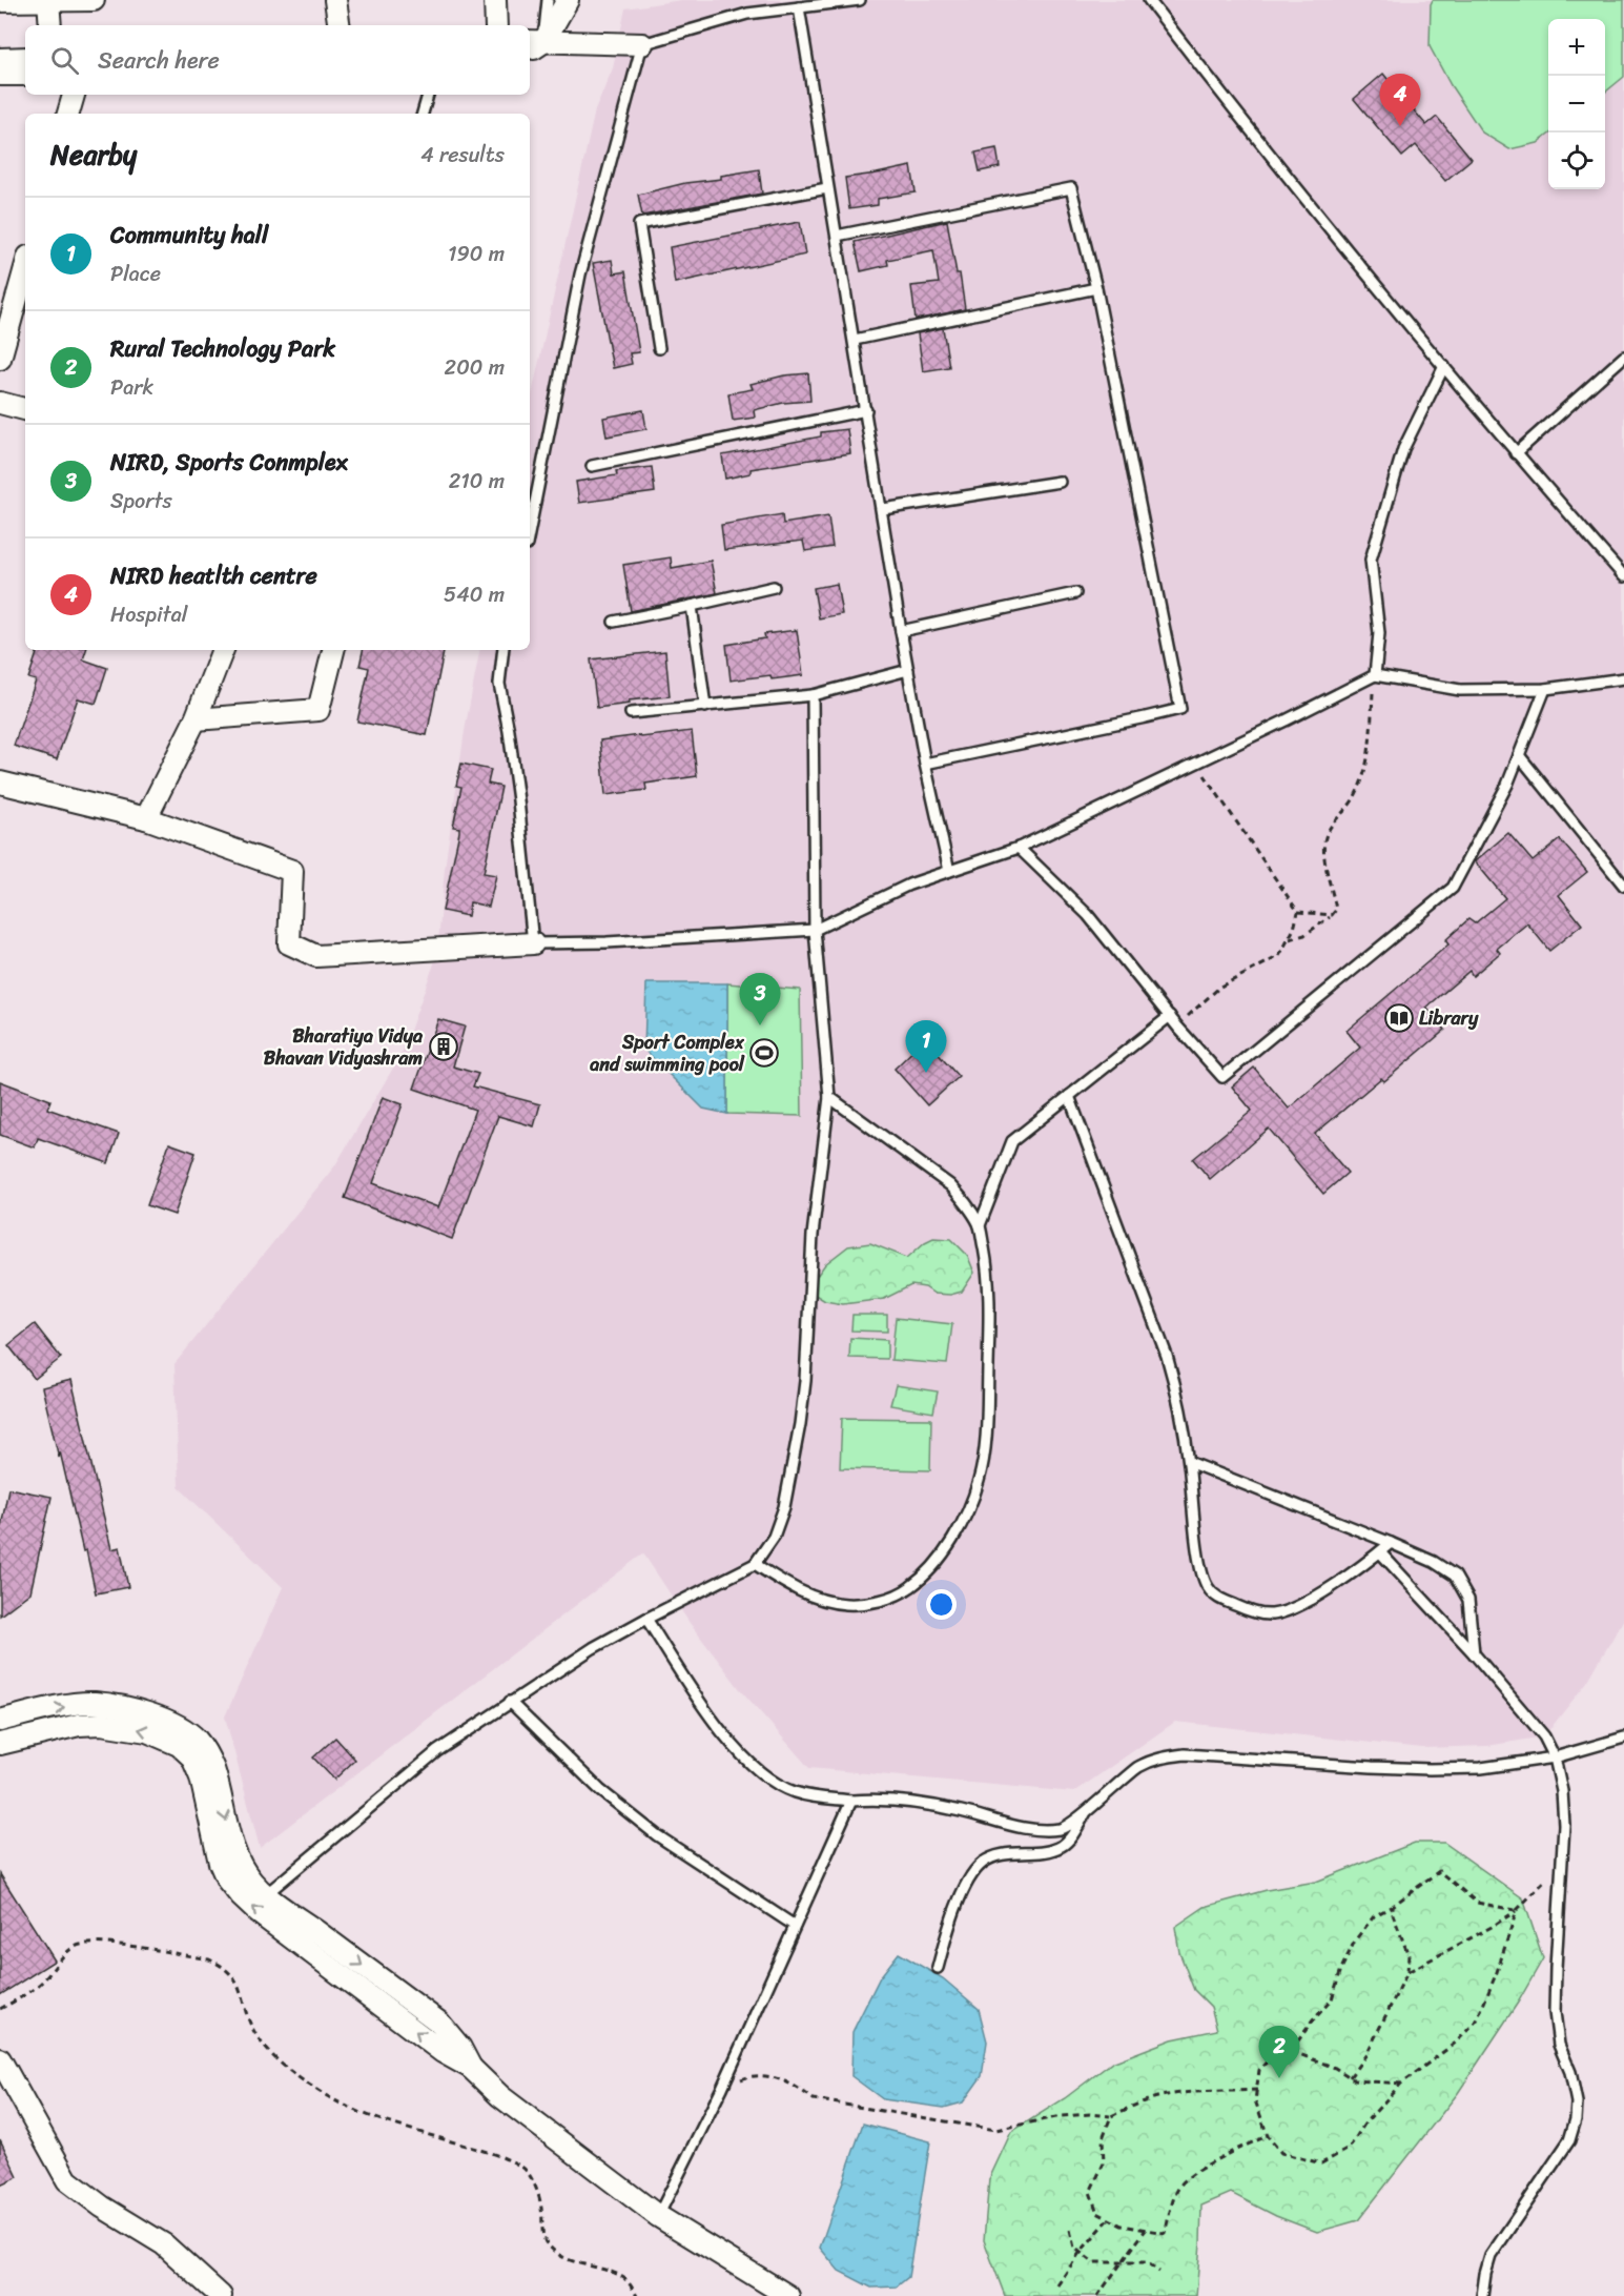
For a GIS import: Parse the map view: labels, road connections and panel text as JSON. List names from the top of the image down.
{
  "places": {
    "library": ["Library"],
    "building": ["Bharatiya Vidya Bhavan Vidyashram"],
    "sports": ["Sport Complex and swimming pool"]
  },
  "page": {
    "map_buttons": ["+", "−"],
    "search": "Search here",
    "pins": [
      "4",
      "3",
      "1",
      "2"
    ],
    "heading": ["Nearby", "4 results"],
    "list": [
      {
        "mark": "1",
        "name": "Community hall",
        "note": "Place",
        "value": "190 m"
      },
      {
        "mark": "2",
        "name": "Rural Technology Park",
        "note": "Park",
        "value": "200 m"
      },
      {
        "mark": "3",
        "name": "NIRD, Sports Conmplex",
        "note": "Sports",
        "value": "210 m"
      },
      {
        "mark": "4",
        "name": "NIRD heatlth centre",
        "note": "Hospital",
        "value": "540 m"
      }
    ]
  }
}
